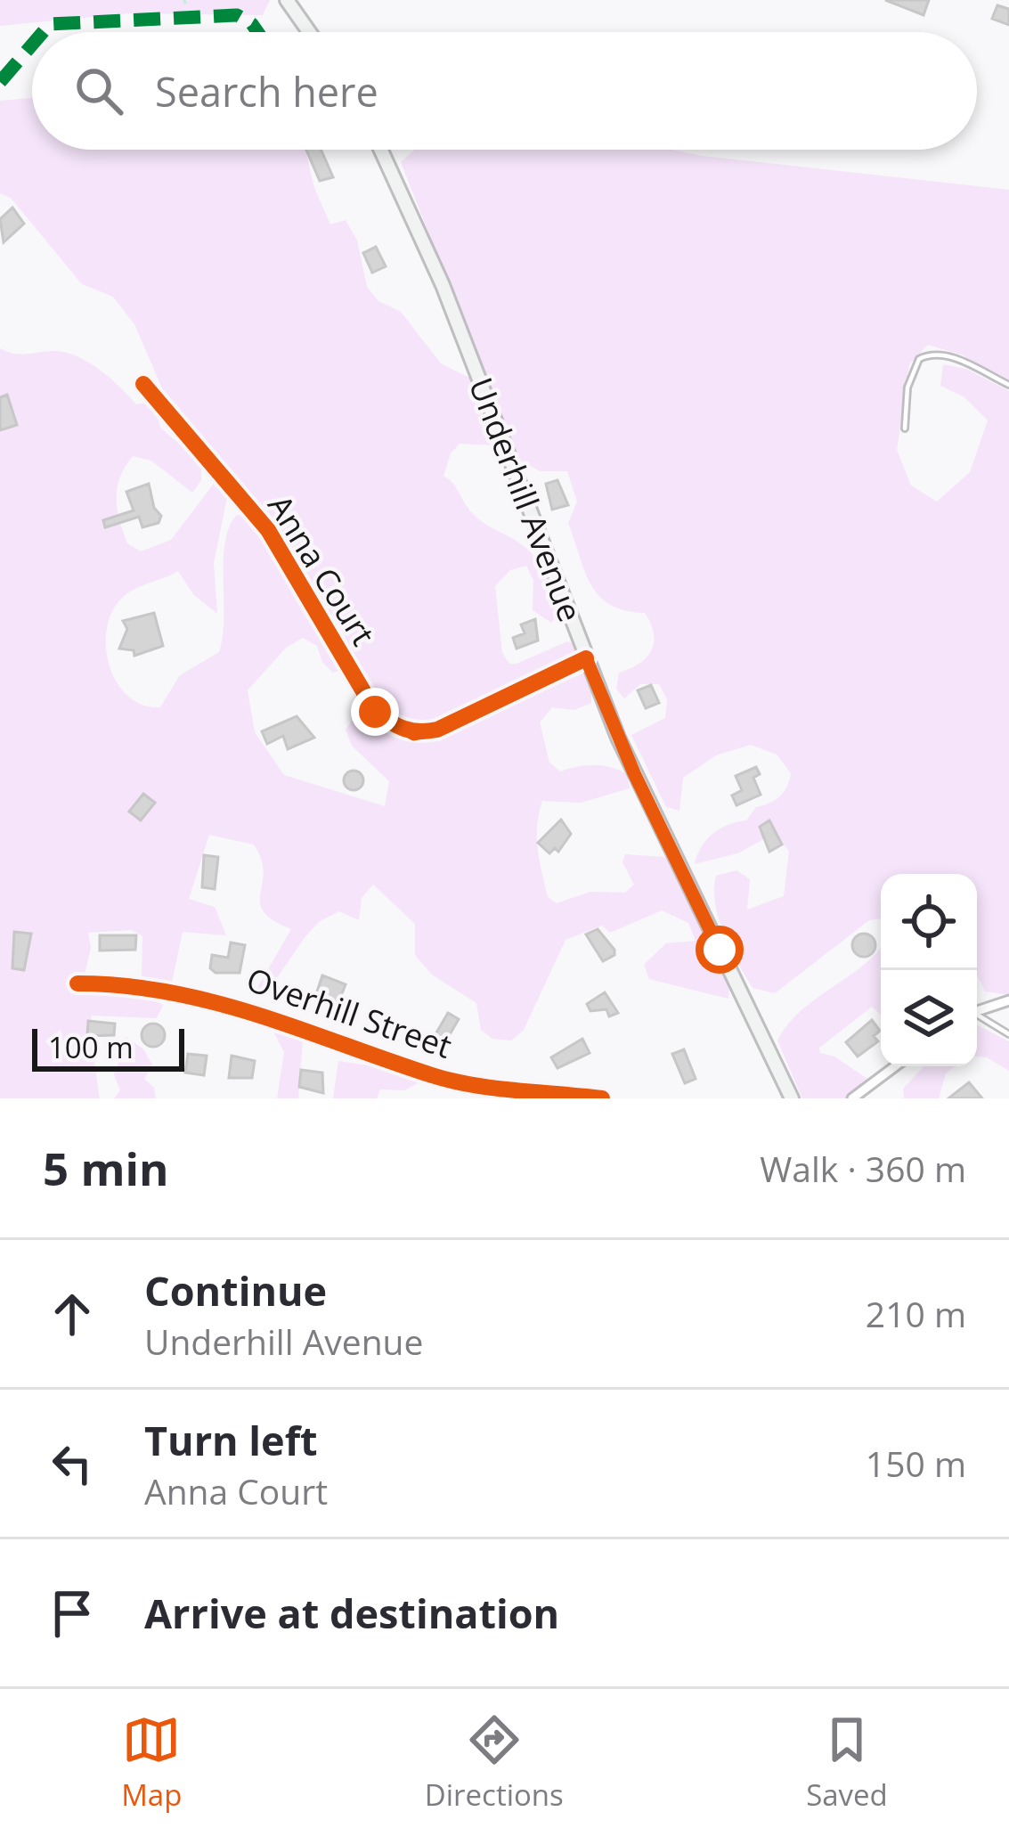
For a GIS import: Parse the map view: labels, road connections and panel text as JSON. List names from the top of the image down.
{
  "streets": {
    "main road": ["Underhill Avenue"],
    "street": ["Anna Court", "Overhill Street"]
  },
  "crossings": [
    ["Underhill Avenue", "Anna Court"]
  ],
  "scale_bar": "100 m",
  "page": {
    "search": "Search here",
    "scale": "100 m",
    "heading": ["5 min", "Walk · 360 m"],
    "list": [
      ["Continue", "Underhill Avenue", "210 m"],
      ["Turn left", "Anna Court", "150 m"],
      "Arrive at destination"
    ],
    "nav": ["Map", "Directions", "Saved"]
  }
}
